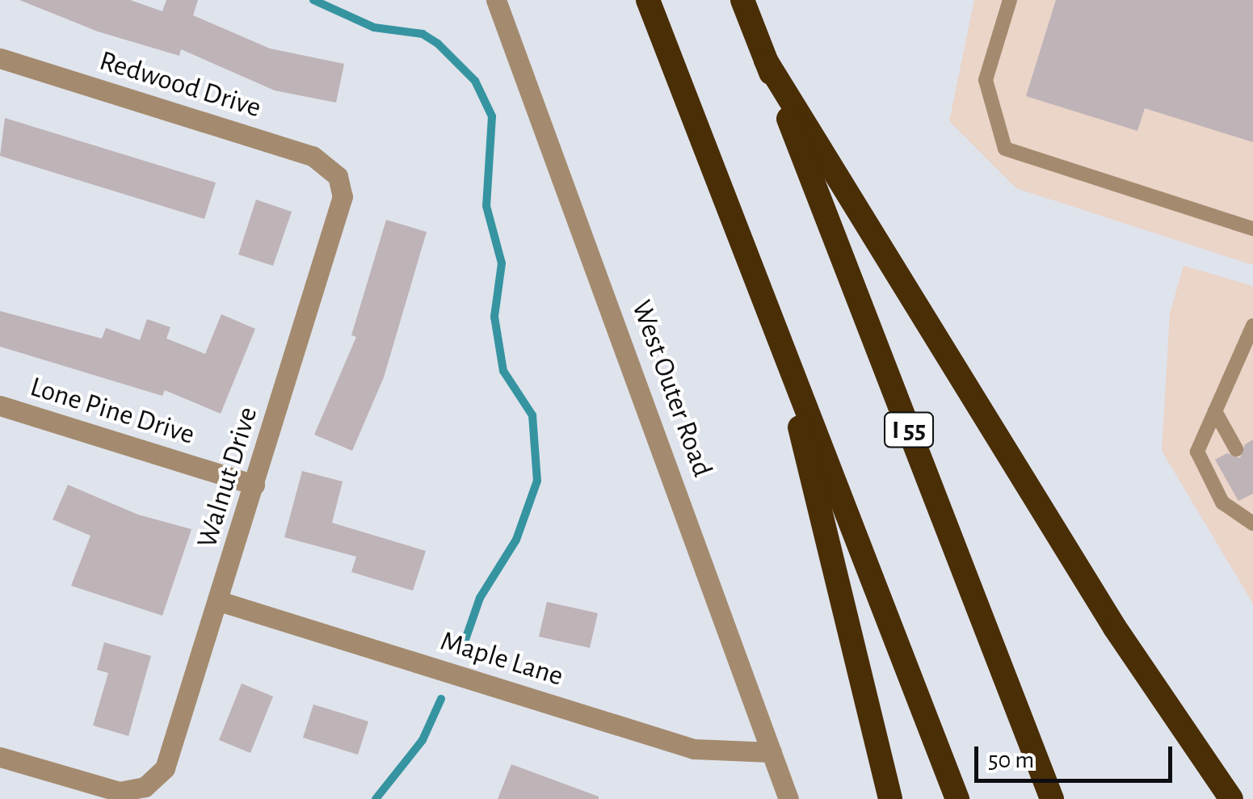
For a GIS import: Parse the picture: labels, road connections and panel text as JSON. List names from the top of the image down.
{
  "streets": {
    "highway": ["I 55"],
    "street": [
      "Redwood Drive",
      "West Outer Road",
      "Lone Pine Drive",
      "Walnut Drive",
      "Maple Lane"
    ]
  },
  "crossings": [
    ["Redwood Drive", "Walnut Drive"],
    ["West Outer Road", "Maple Lane"],
    ["Lone Pine Drive", "Walnut Drive"],
    ["Walnut Drive", "Maple Lane"]
  ],
  "scale_bar": "50 m"
}
